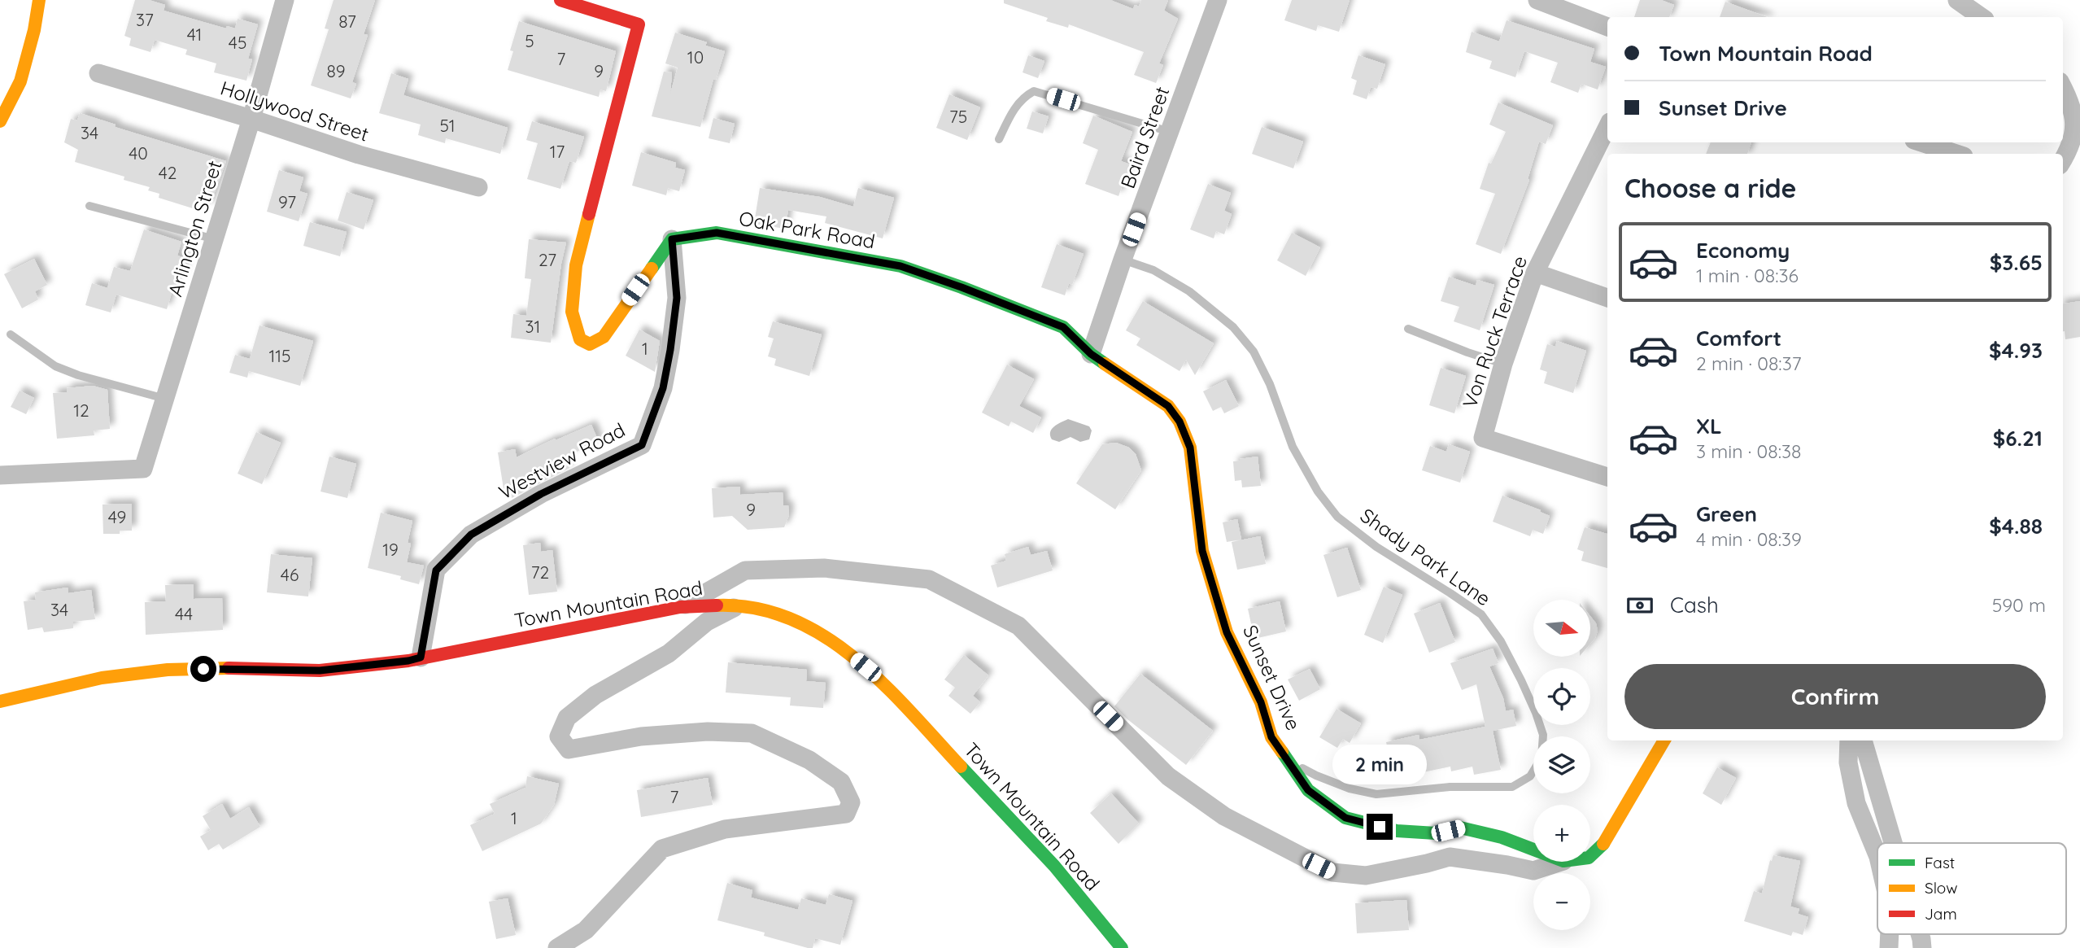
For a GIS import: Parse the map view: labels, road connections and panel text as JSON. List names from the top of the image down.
{
  "streets": {
    "street": [
      "Hollywood Street",
      "Baird Street",
      "Arlington Street",
      "Oak Park Road",
      "Von Ruck Terrace",
      "Westview Road",
      "Town Mountain Road",
      "Sunset Drive"
    ],
    "lane": ["Shady Park Lane"]
  },
  "crossings": [
    ["Hollywood Street", "Arlington Street"],
    ["Baird Street", "Oak Park Road"],
    ["Baird Street", "Shady Park Lane"],
    ["Baird Street", "Sunset Drive"],
    ["Oak Park Road", "Westview Road"],
    ["Oak Park Road", "Sunset Drive"],
    ["Westview Road", "Town Mountain Road"],
    ["Shady Park Lane", "Sunset Drive"]
  ],
  "house_numbers": [
    "37",
    "87",
    "41",
    "5",
    "45",
    "10",
    "7",
    "89",
    "9",
    "75",
    "51",
    "34",
    "17",
    "40",
    "42",
    "97",
    "27",
    "31",
    "1",
    "115",
    "12",
    "9",
    "49",
    "19",
    "72",
    "46",
    "34",
    "44",
    "7",
    "1"
  ],
  "legend": ["Fast", "Slow", "Jam"],
  "north": "right",
  "page": {
    "banner": ["Town Mountain Road", "Sunset Drive"],
    "heading": "Choose a ride",
    "list": [
      {
        "name": "Economy",
        "note": "1 min · 08:36",
        "value": "$3.65"
      },
      {
        "name": "Comfort",
        "note": "2 min · 08:37",
        "value": "$4.93"
      },
      {
        "name": "XL",
        "note": "3 min · 08:38",
        "value": "$6.21"
      },
      {
        "name": "Green",
        "note": "4 min · 08:39",
        "value": "$4.88"
      }
    ],
    "pay": ["Cash", "590 m"],
    "map_buttons": ["+", "−"],
    "buttons": "Confirm",
    "bubble": "2 min"
  }
}
